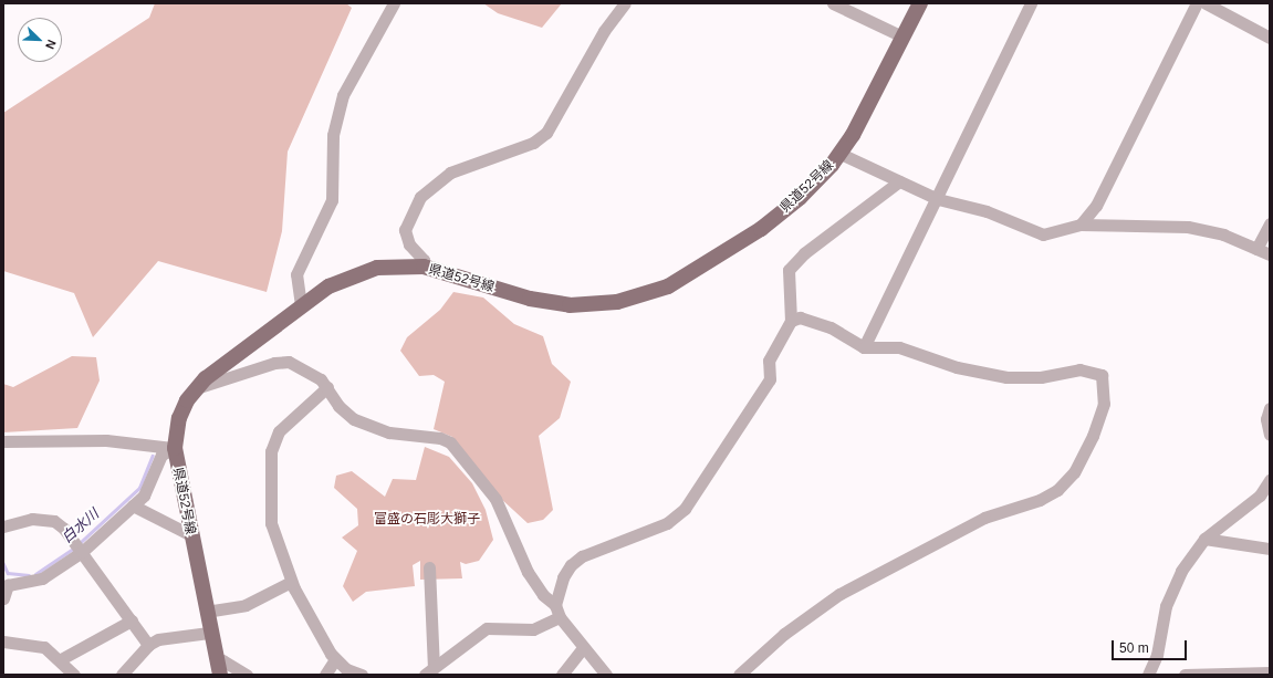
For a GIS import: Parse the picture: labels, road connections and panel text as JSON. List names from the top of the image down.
{
  "streets": {
    "main road": ["県道52号線"]
  },
  "water": ["白水川"],
  "parks": ["富盛の石彫大獅子"],
  "scale_bar": "50 m",
  "north": "bottom right"
}
